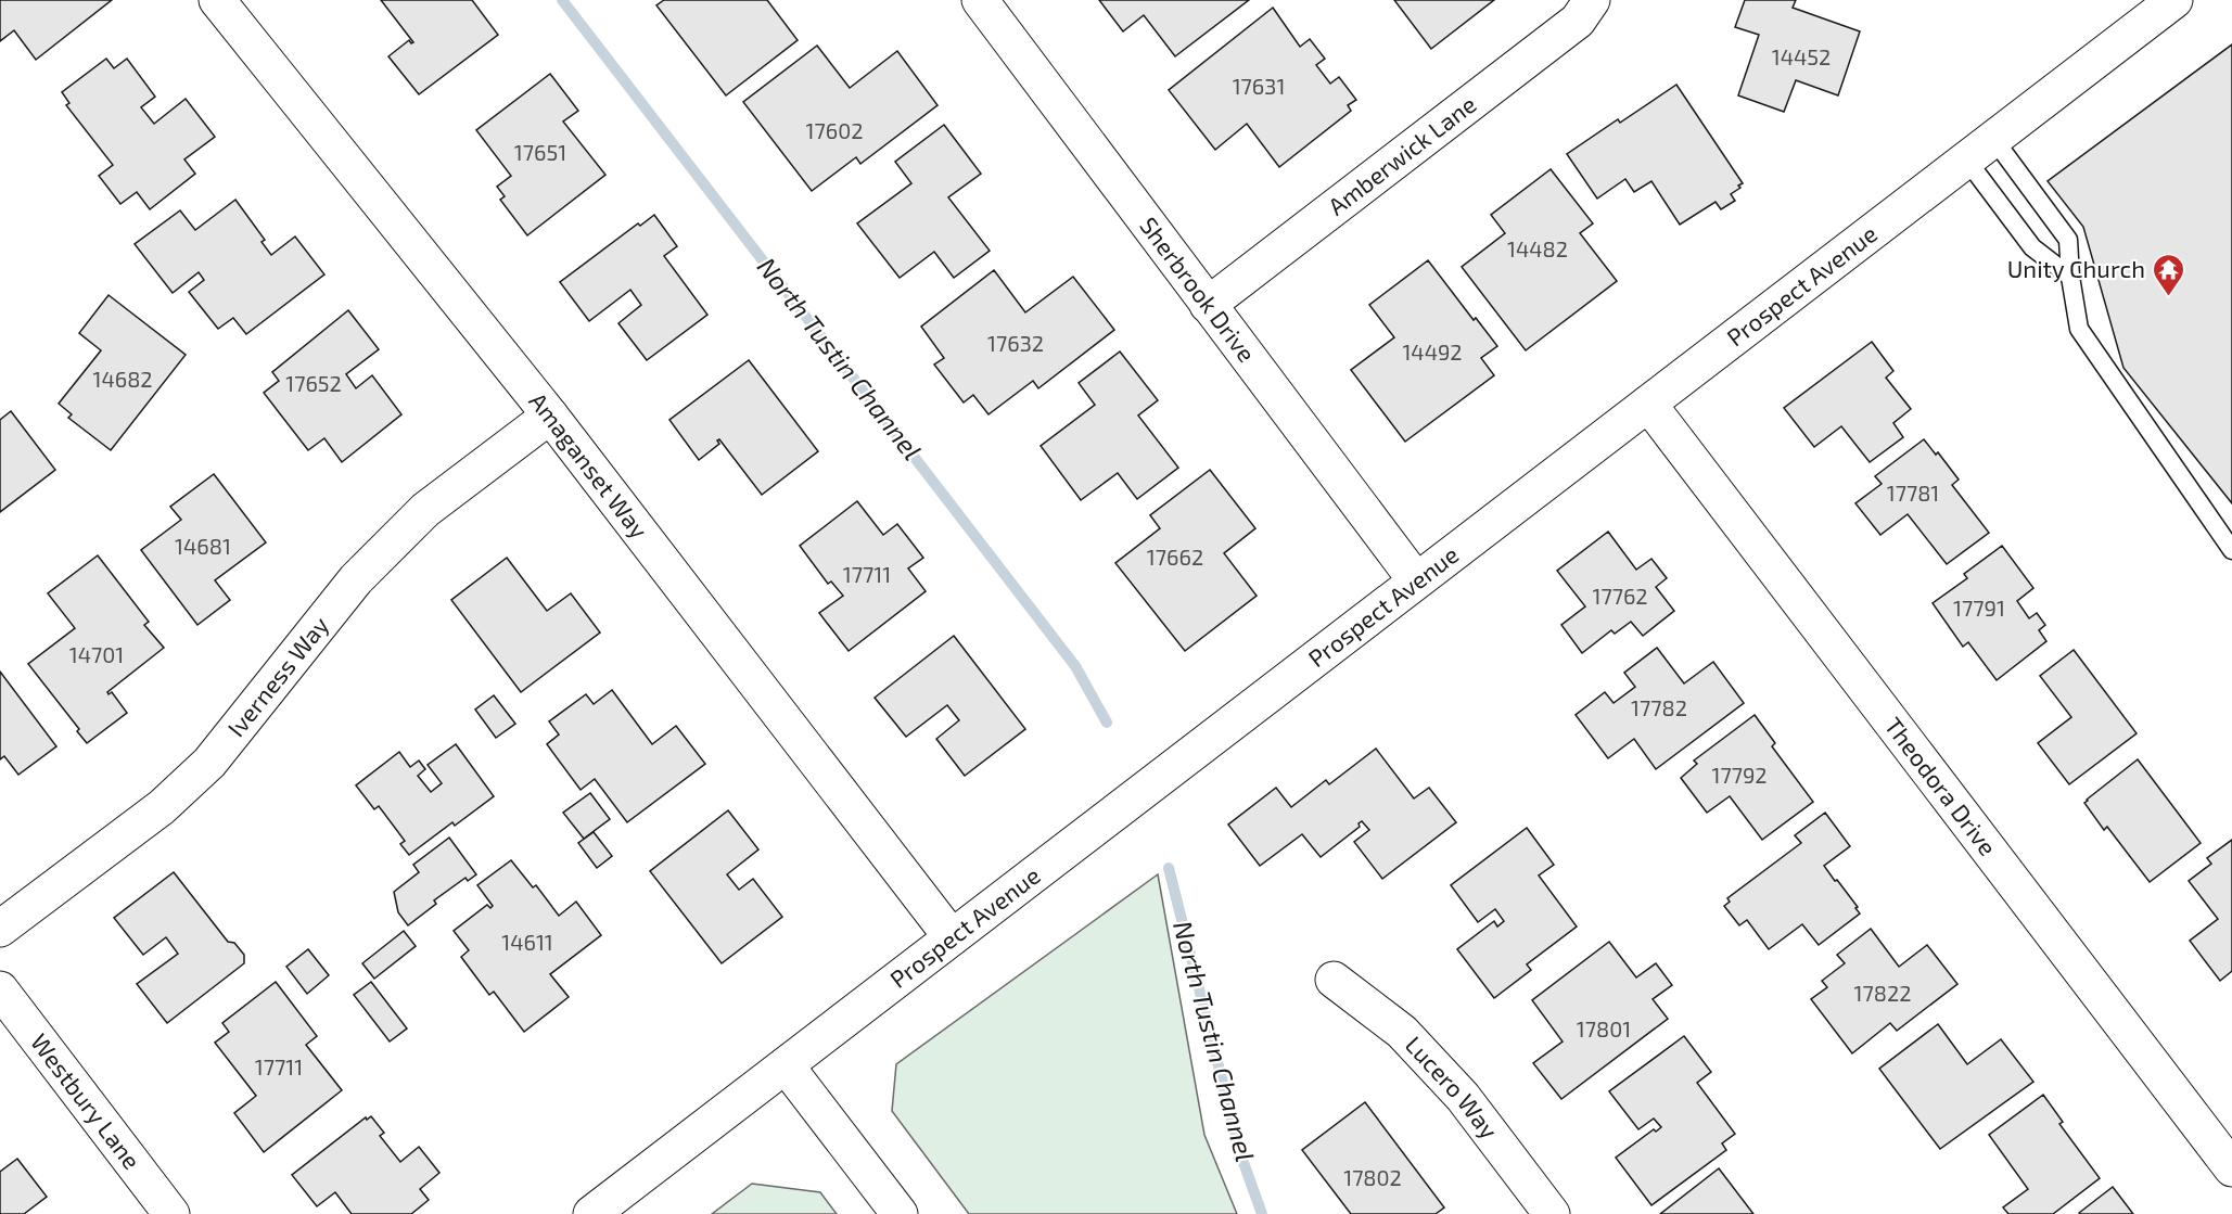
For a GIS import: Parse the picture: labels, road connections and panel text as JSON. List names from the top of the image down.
{
  "streets": {
    "street": [
      "Amberwick Lane",
      "Prospect Avenue",
      "Sherbrook Drive",
      "Amaganset Way",
      "Iverness Way",
      "Theodora Drive",
      "Lucero Way",
      "Westbury Lane"
    ]
  },
  "crossings": [
    ["Amberwick Lane", "Sherbrook Drive"],
    ["Prospect Avenue", "Sherbrook Drive"],
    ["Prospect Avenue", "Amaganset Way"],
    ["Prospect Avenue", "Theodora Drive"],
    ["Amaganset Way", "Iverness Way"]
  ],
  "water": ["North Tustin Channel"],
  "places": {
    "temple": ["Unity Church"]
  },
  "house_numbers": [
    "14452",
    "17631",
    "17602",
    "17651",
    "14482",
    "17632",
    "14492",
    "14682",
    "17652",
    "17781",
    "14681",
    "17662",
    "17711",
    "17762",
    "17791",
    "14701",
    "17782",
    "17792",
    "14611",
    "17822",
    "17801",
    "17711",
    "17802"
  ]
}
